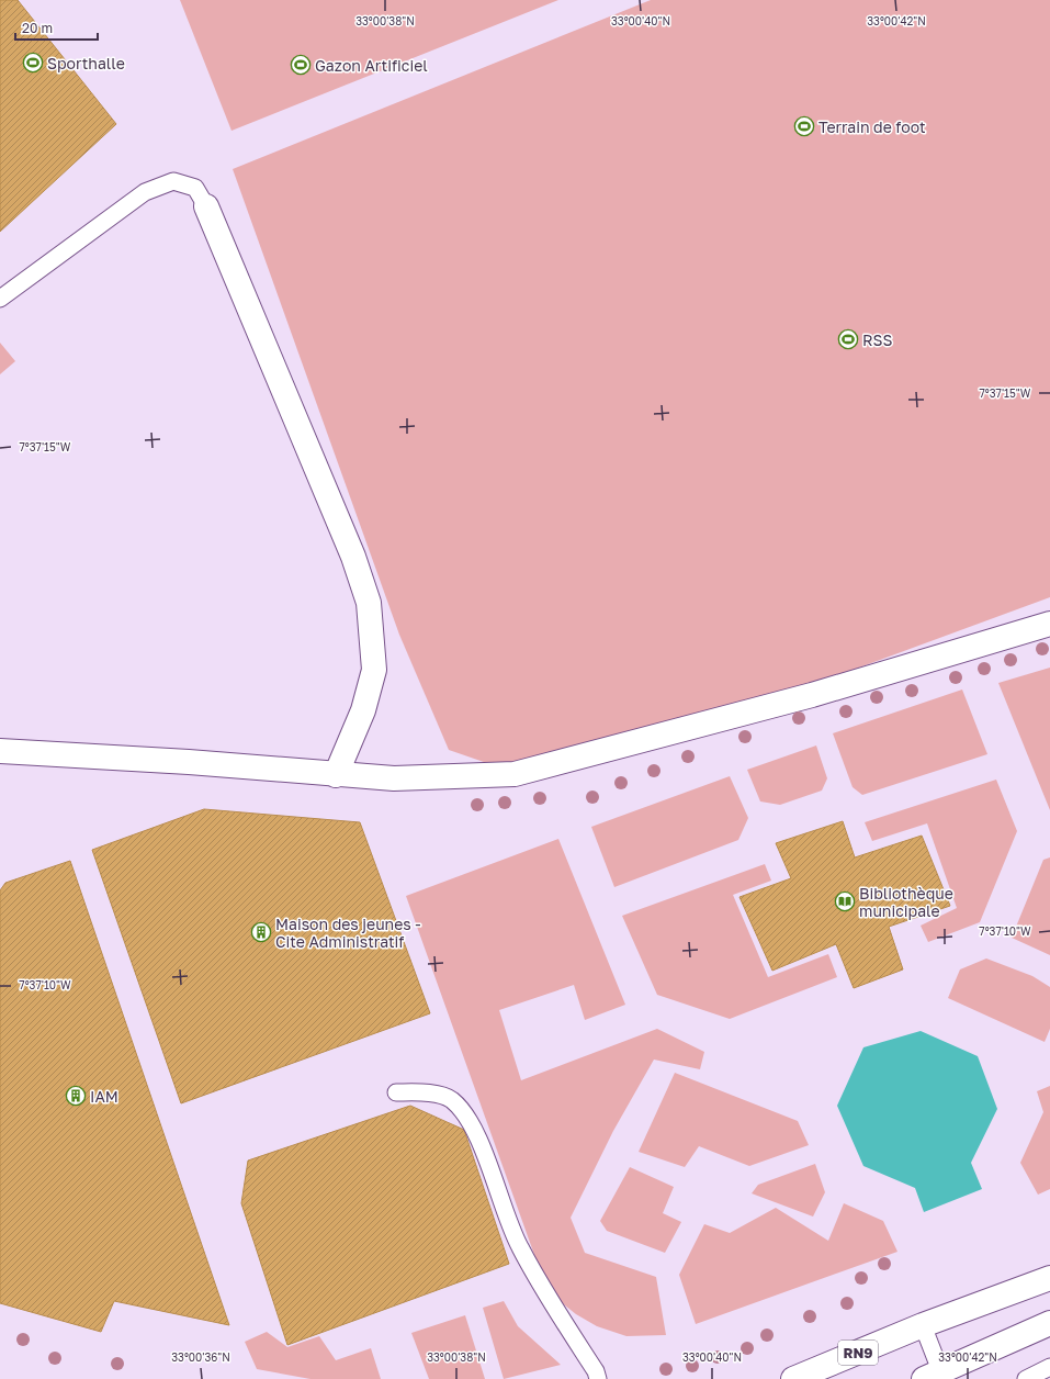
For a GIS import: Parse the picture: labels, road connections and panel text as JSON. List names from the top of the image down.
{
  "streets": {
    "street": ["RN9"]
  },
  "places": {
    "sports": [
      "Sporthalle",
      "Gazon Artificiel",
      "Terrain de foot",
      "RSS"
    ],
    "library": ["Bibliothèque municipale"],
    "building": ["Maison des jeunes - Cite Administratif", "IAM"]
  },
  "scale_bar": "20 m",
  "coordinates": [
    "33°00'38\"N",
    "33°00'40\"N",
    "33°00'42\"N",
    "7°37'15\"W",
    "7°37'10\"W",
    "33°00'36\"N"
  ]
}
